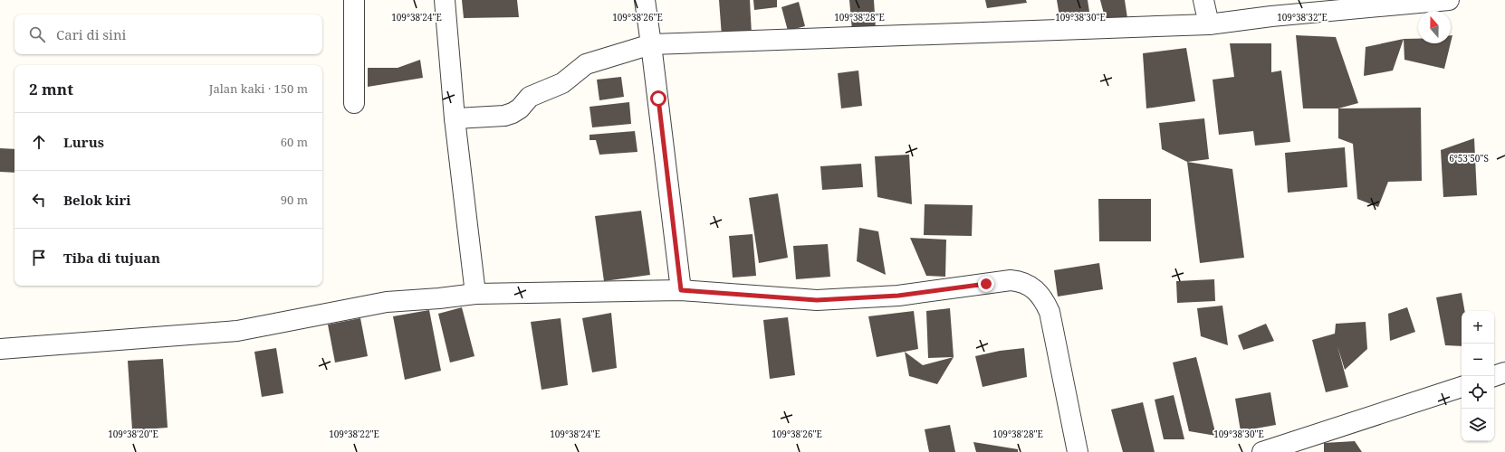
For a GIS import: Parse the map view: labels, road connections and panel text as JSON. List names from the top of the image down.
{
  "north": "top",
  "page": {
    "search": "Cari di sini",
    "heading": ["2 mnt", "Jalan kaki · 150 m"],
    "list": [
      ["Lurus", "60 m"],
      ["Belok kiri", "90 m"],
      "Tiba di tujuan"
    ],
    "map_buttons": ["+", "−"]
  },
  "coordinates": [
    "109°38'24\"E",
    "109°38'26\"E",
    "109°38'28\"E",
    "109°38'30\"E",
    "109°38'32\"E",
    "6°53'50\"S",
    "109°38'20\"E",
    "109°38'22\"E"
  ]
}
